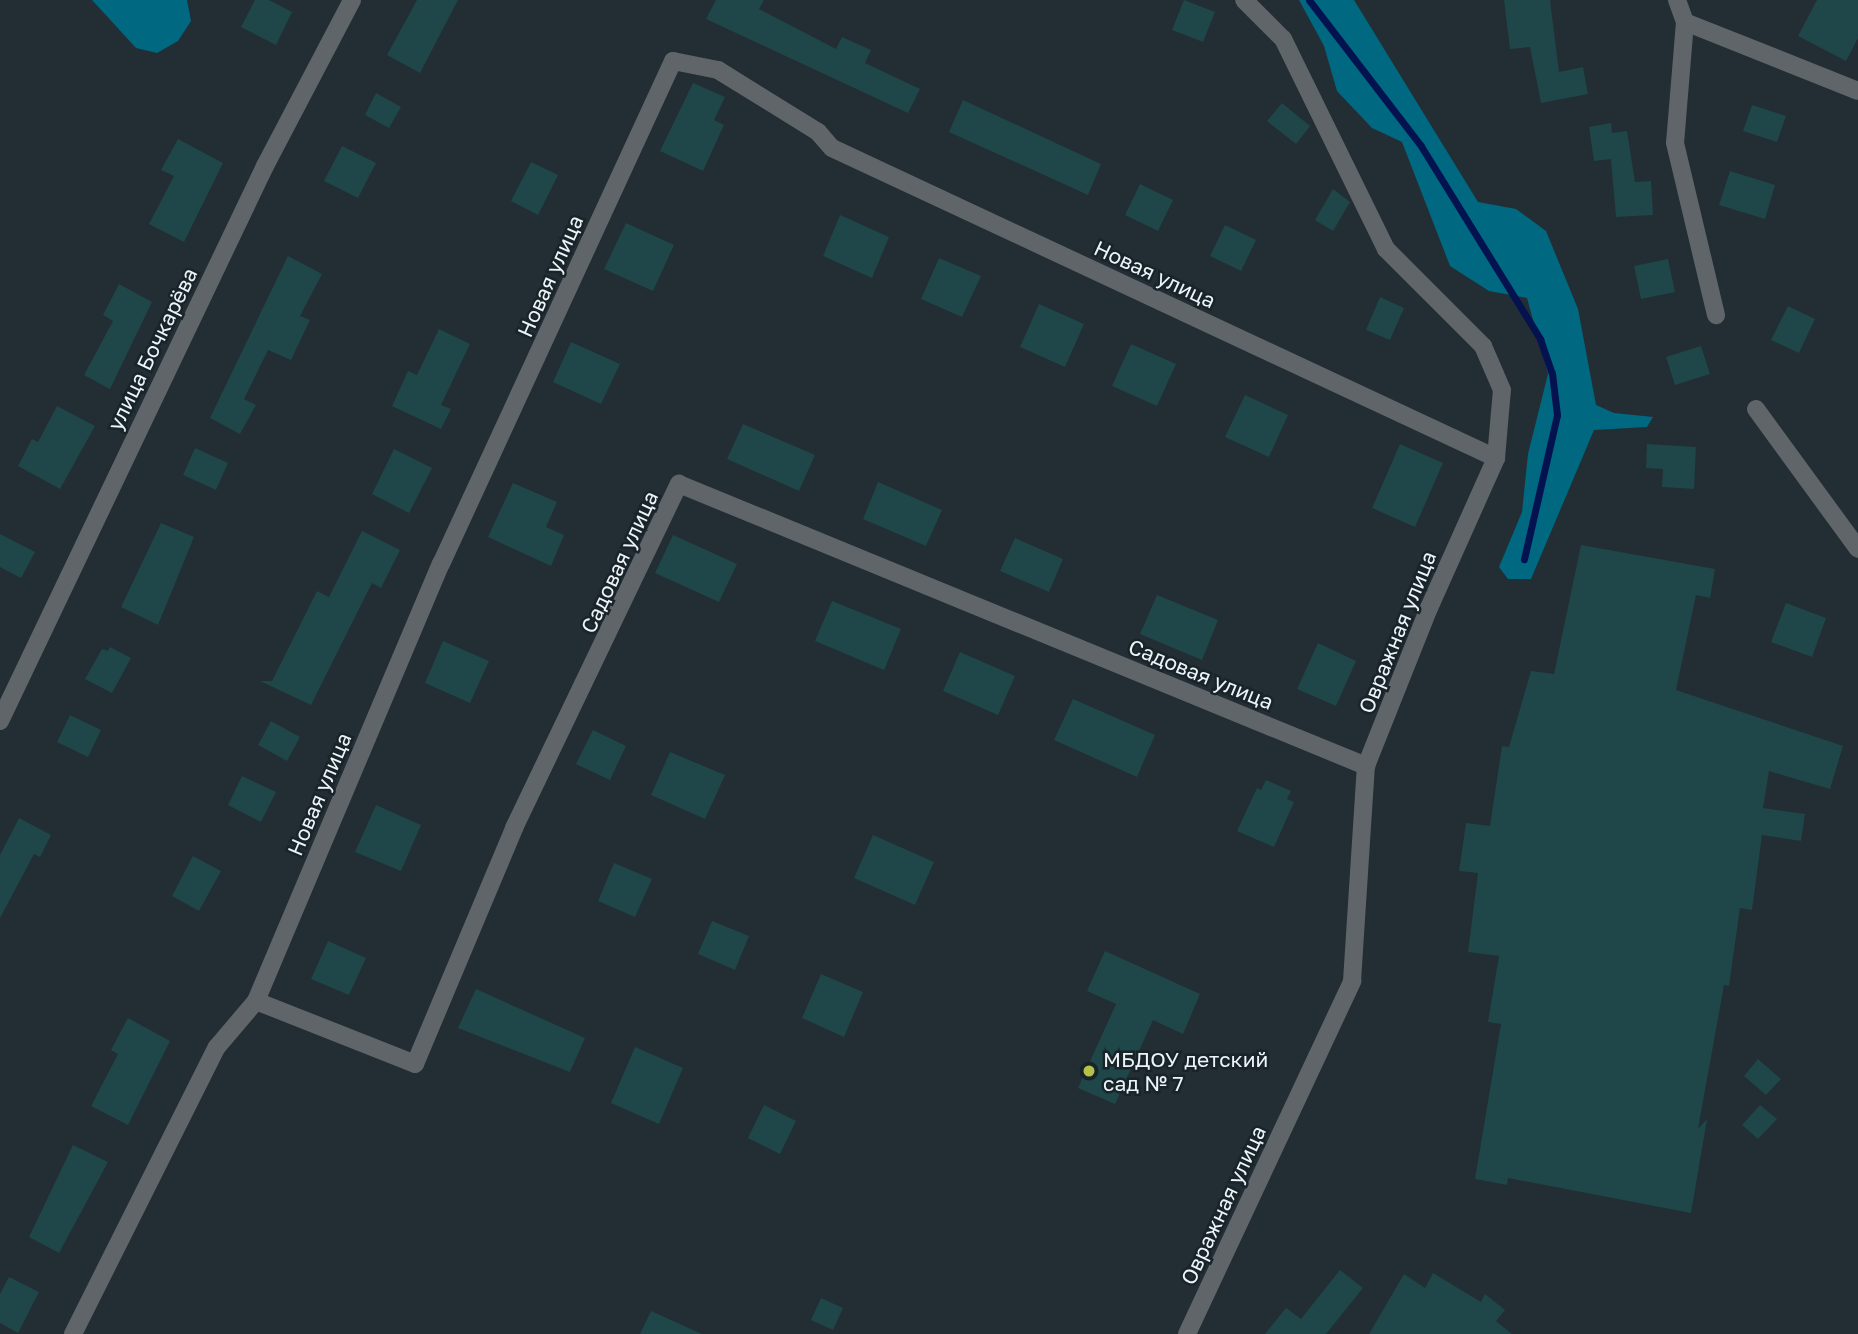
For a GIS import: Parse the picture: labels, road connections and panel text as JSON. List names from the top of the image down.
{
  "streets": {
    "street": [
      "Новая улица",
      "улица Бочкарёва",
      "Садовая улица",
      "Овражная улица"
    ]
  },
  "crossings": [
    ["Новая улица", "Садовая улица"],
    ["Новая улица", "Овражная улица"],
    ["Садовая улица", "Овражная улица"]
  ],
  "places": ["МБДОУ детский сад № 7"]
}
